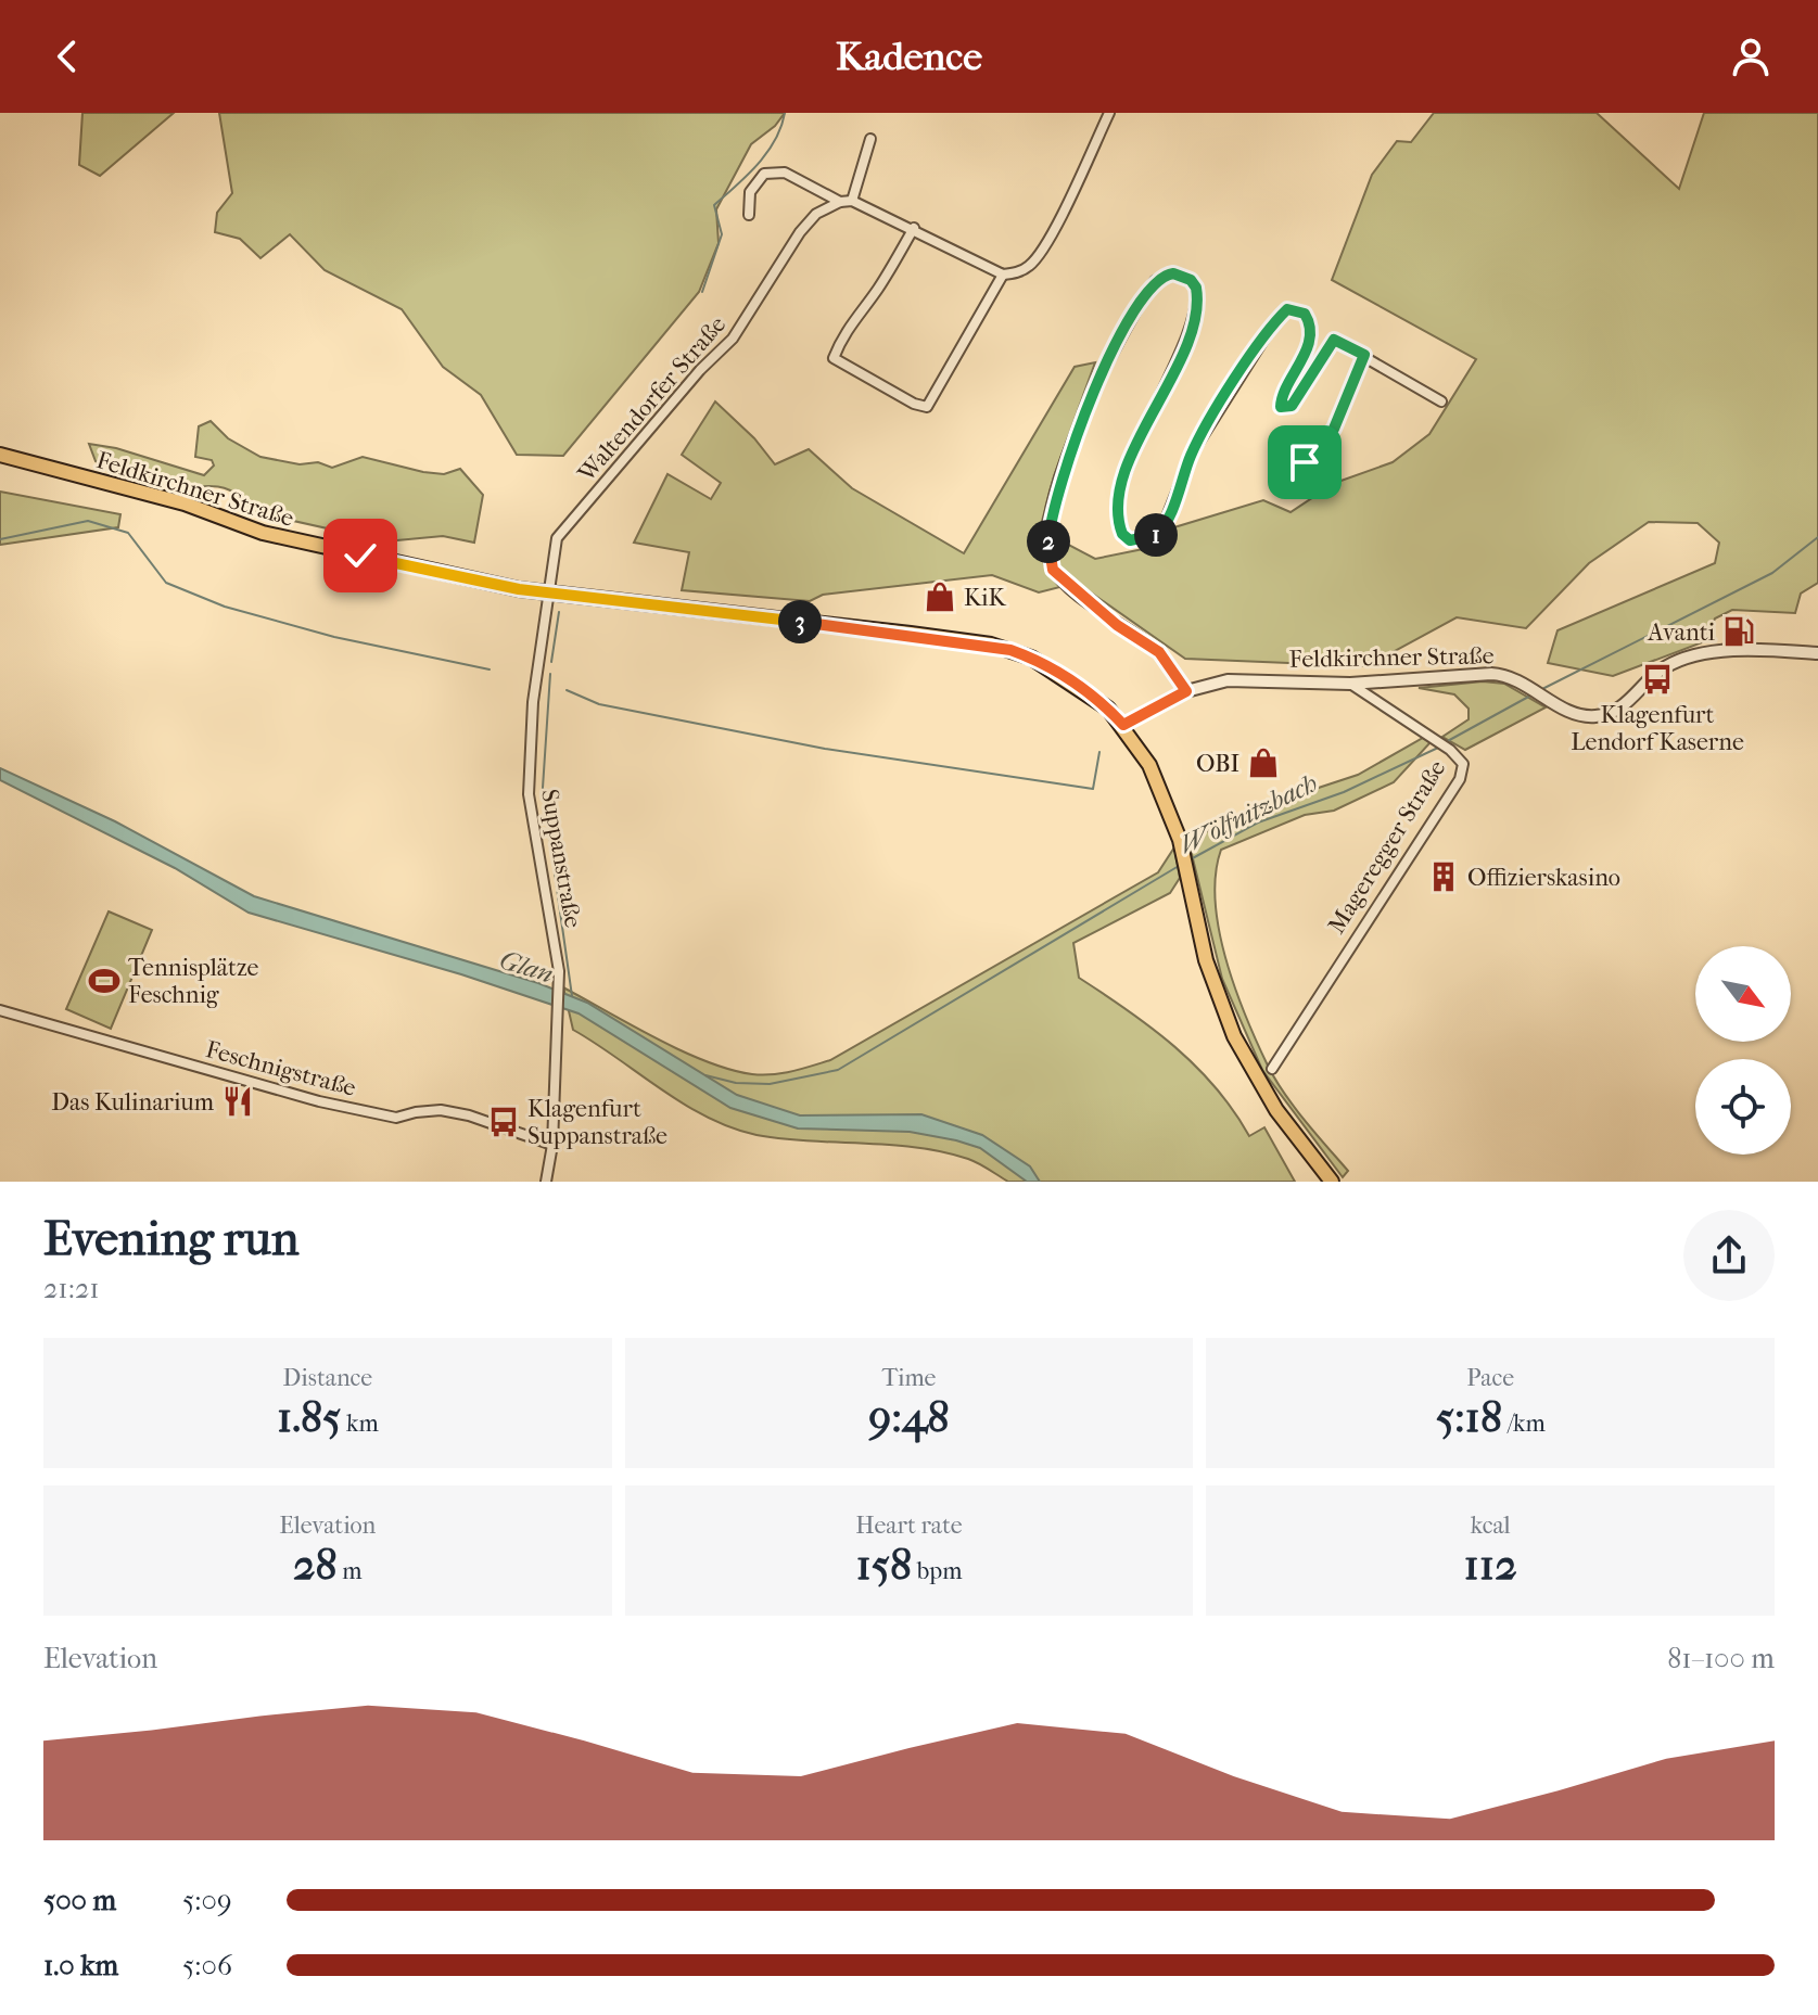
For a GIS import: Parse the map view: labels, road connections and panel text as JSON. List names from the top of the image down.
{
  "streets": {
    "main road": ["Feldkirchner Straße"],
    "street": [
      "Waltendorfer Straße",
      "Mageregger Straße",
      "Suppanstraße",
      "Feschnigstraße"
    ]
  },
  "crossings": [
    ["Waltendorfer Straße", "Feldkirchner Straße"],
    ["Waltendorfer Straße", "Suppanstraße"],
    ["Feldkirchner Straße", "Mageregger Straße"],
    ["Feldkirchner Straße", "Suppanstraße"],
    ["Suppanstraße", "Feschnigstraße"]
  ],
  "water": ["Wölfnitzbach", "Glan"],
  "places": {
    "shop": ["KiK", "OBI"],
    "fuel station": ["Avanti"],
    "bus stop": ["Klagenfurt Lendorf Kaserne", "Klagenfurt Suppanstraße"],
    "building": ["Offizierskasino"],
    "sports": ["Tennisplätze Feschnig"],
    "restaurant": ["Das Kulinarium"]
  },
  "north": "bottom right",
  "page": {
    "header": "Kadence",
    "pins": ["1", "2", "3"],
    "heading": ["Evening run", "21:21"],
    "stats": [
      ["Distance", "1.85 km"],
      ["Time", "9:48"],
      ["Pace", "5:18 /km"],
      ["Elevation", "28 m"],
      ["Heart rate", "158 bpm"],
      ["kcal", "112"]
    ],
    "chart": ["Elevation", "81–100 m"],
    "list": [
      {
        "name": "500 m",
        "note": "5:09"
      },
      {
        "name": "1.0 km",
        "note": "5:06"
      }
    ]
  }
}
